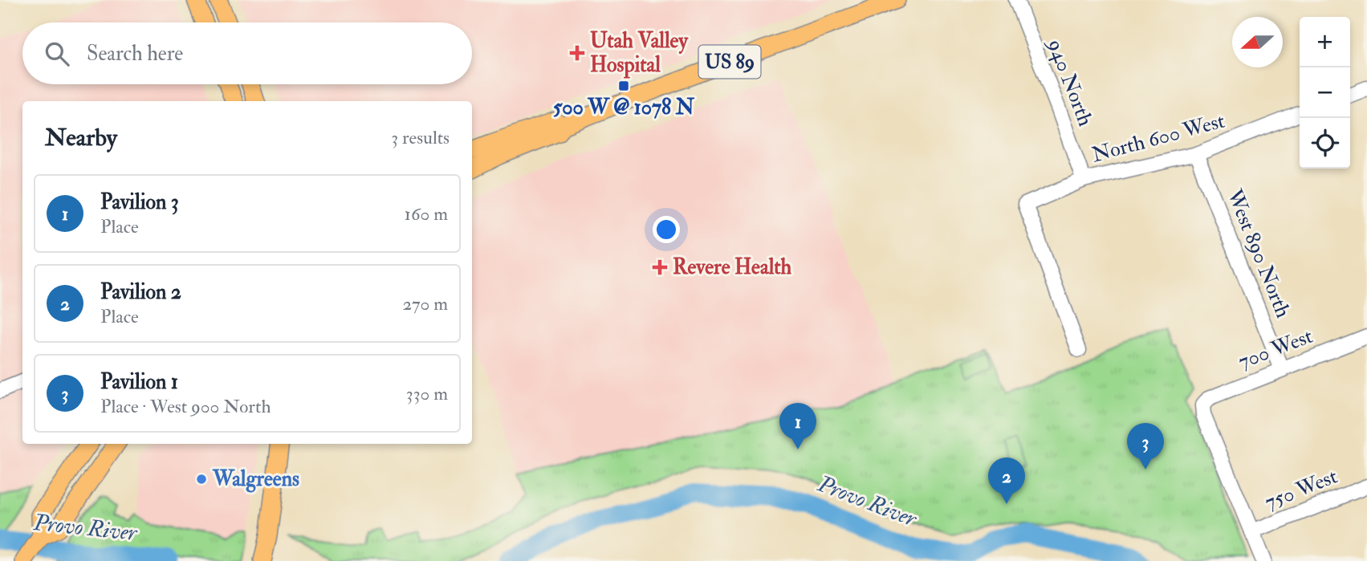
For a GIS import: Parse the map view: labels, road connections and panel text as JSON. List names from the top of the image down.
{
  "streets": {
    "main road": ["US 89"],
    "street": [
      "940 North",
      "North 600 West",
      "West 890 North",
      "700 West",
      "750 West"
    ]
  },
  "crossings": [
    ["940 North", "North 600 West"],
    ["North 600 West", "West 890 North"],
    ["West 890 North", "700 West"],
    ["700 West", "750 West"]
  ],
  "water": ["Provo River"],
  "places": {
    "health": ["Utah Valley Hospital", "Revere Health"],
    "transit": ["500 W @ 1078 N"],
    "other": ["Walgreens"]
  },
  "north": "left",
  "page": {
    "map_buttons": ["+", "−"],
    "search": "Search here",
    "heading": ["Nearby", "3 results"],
    "list": [
      {
        "mark": "1",
        "name": "Pavilion 3",
        "note": "Place",
        "value": "160 m"
      },
      {
        "mark": "2",
        "name": "Pavilion 2",
        "note": "Place",
        "value": "270 m"
      },
      {
        "mark": "3",
        "name": "Pavilion 1",
        "note": "Place · West 900 North",
        "value": "330 m"
      }
    ],
    "pins": ["1", "3", "2"]
  }
}
